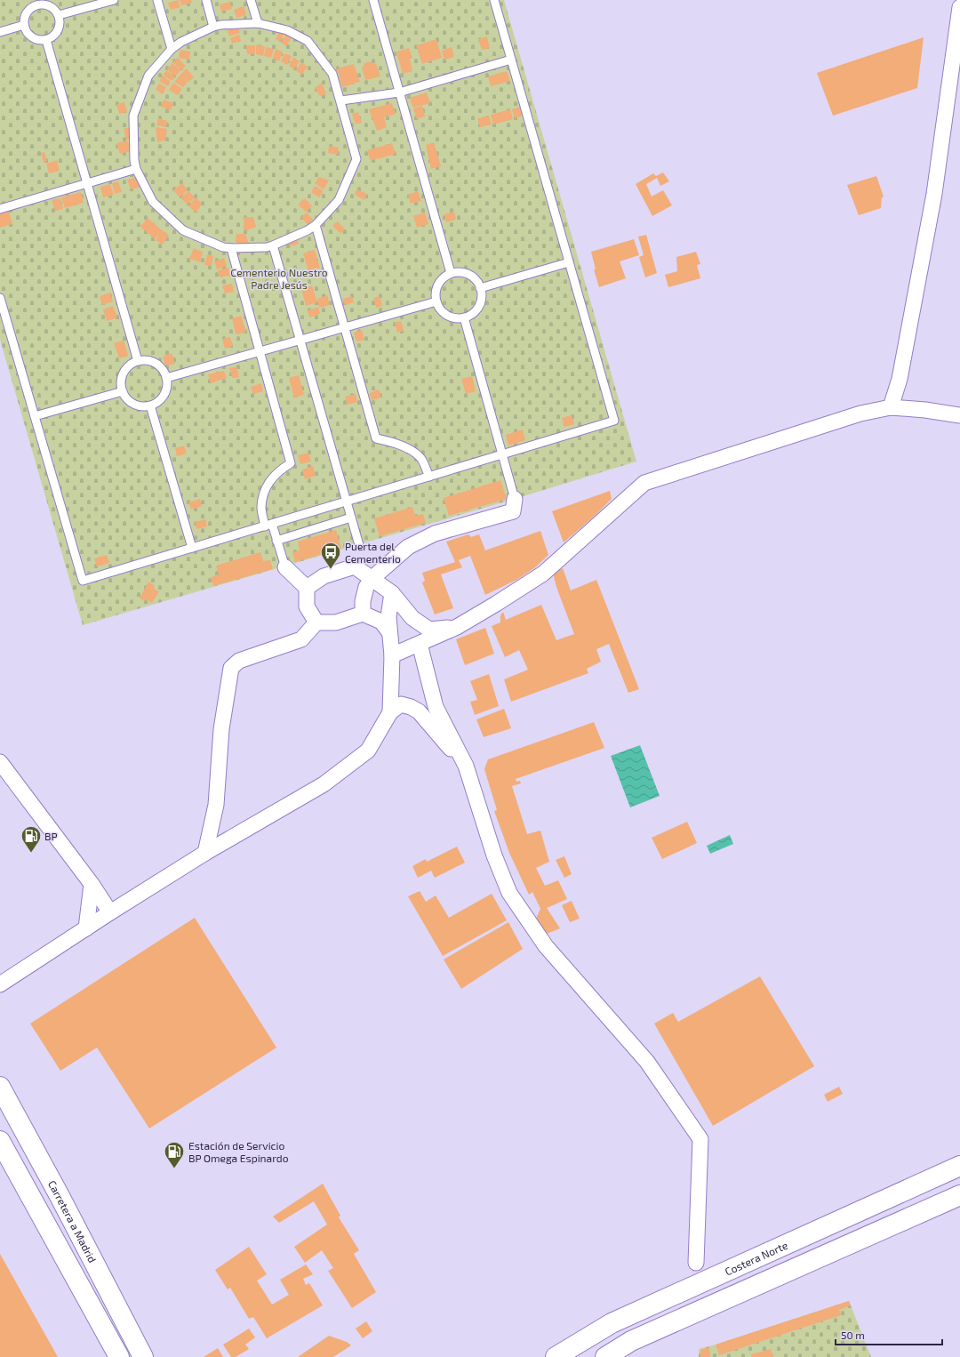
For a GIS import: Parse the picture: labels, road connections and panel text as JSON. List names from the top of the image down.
{
  "streets": {
    "main road": ["Carretera a Madrid", "Costera Norte"]
  },
  "parks": ["Cementerio Nuestro Padre Jesús"],
  "places": {
    "bus stop": ["Puerta del Cementerio"],
    "fuel station": ["BP", "Estación de Servicio BP Omega Espinardo"]
  },
  "scale_bar": "50 m"
}
